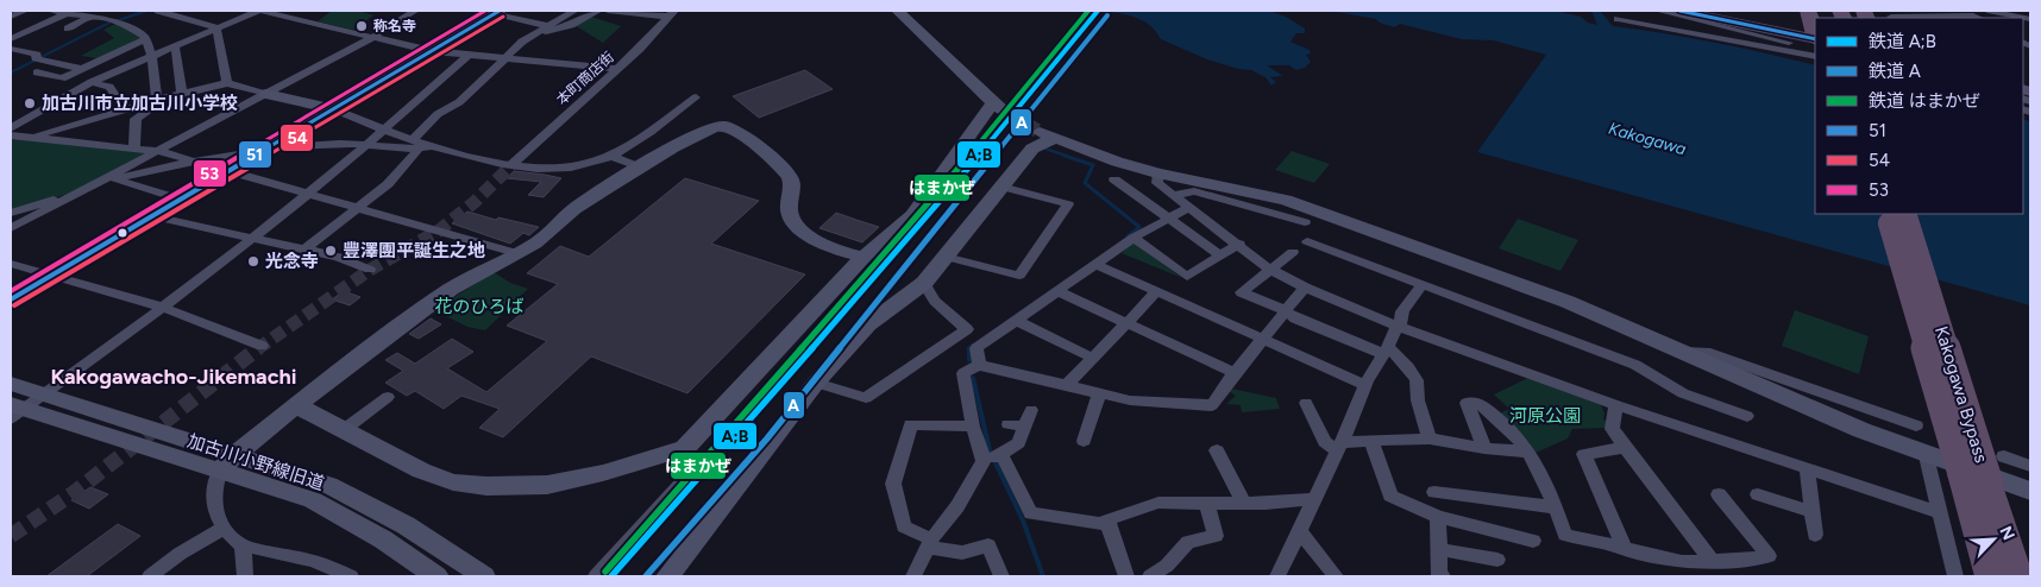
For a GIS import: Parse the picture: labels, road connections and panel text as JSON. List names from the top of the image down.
{
  "streets": {
    "highway": ["Kakogawa Bypass"],
    "street": ["本町商店街", "加古川小野線旧道"]
  },
  "districts": ["Kakogawacho-Jikemachi"],
  "water": ["Kakogawa"],
  "parks": ["花のひろば", "河原公園"],
  "places": [
    "称名寺",
    "加古川市立加古川小学校",
    "豐澤團平誕生之地",
    "光念寺"
  ],
  "lines": [
    "rail line A;B",
    "rail line はまかぜ",
    "transit line 51",
    "transit line 53",
    "rail line A",
    "transit line 54"
  ],
  "legend": [
    "鉄道 A;B",
    "鉄道 A",
    "鉄道 はまかぜ",
    "51",
    "54",
    "53"
  ],
  "north": "top right"
}
